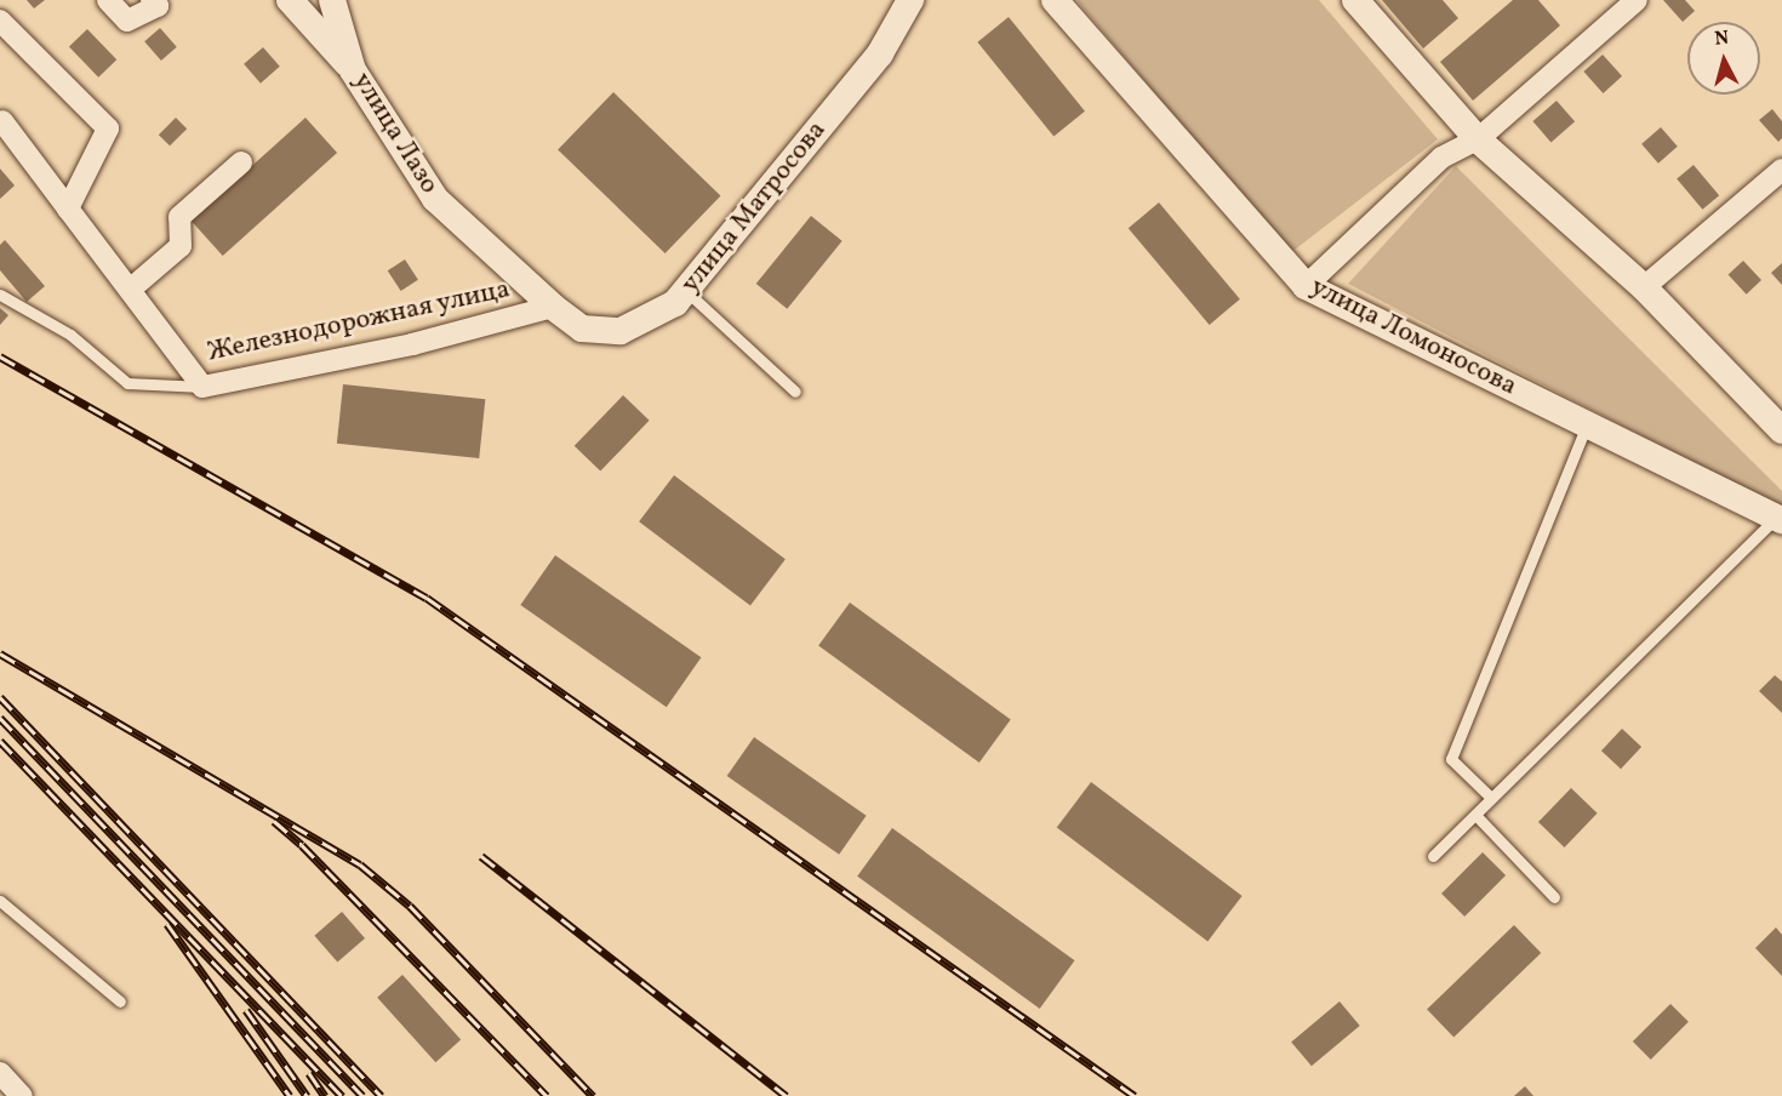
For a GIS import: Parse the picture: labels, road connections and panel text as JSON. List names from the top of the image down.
{
  "streets": {
    "street": [
      "улица Лазо",
      "улица Матросова",
      "Железнодорожная улица",
      "улица Ломоносова"
    ]
  },
  "crossings": [
    ["улица Лазо", "улица Матросова"],
    ["улица Лазо", "Железнодорожная улица"],
    ["улица Матросова", "Железнодорожная улица"]
  ],
  "north": "top"
}
